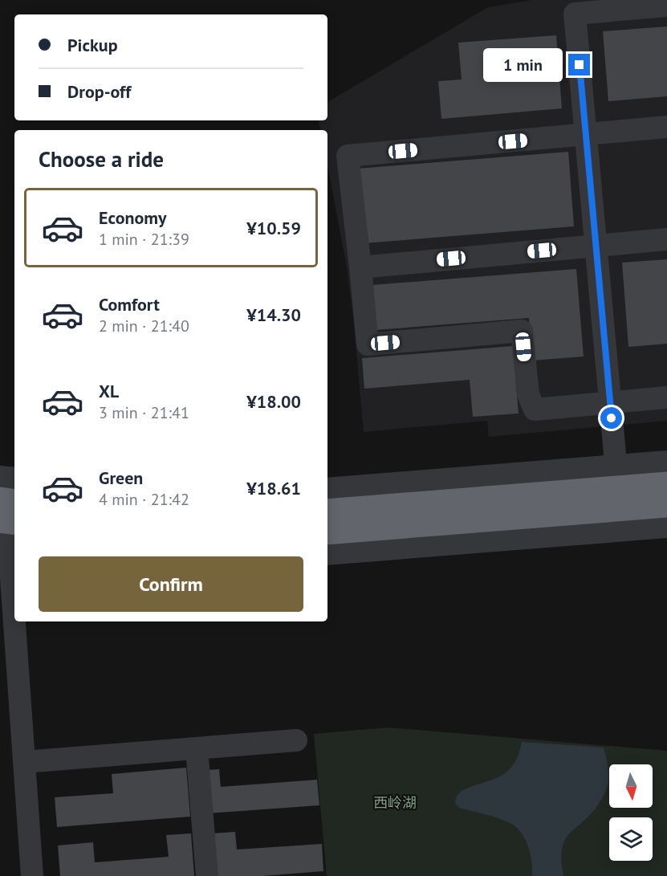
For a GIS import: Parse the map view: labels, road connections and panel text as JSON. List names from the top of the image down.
{
  "parks": ["西岭湖"],
  "north": "bottom",
  "page": {
    "banner": ["Pickup", "Drop-off"],
    "bubble": "1 min",
    "heading": "Choose a ride",
    "list": [
      {
        "name": "Economy",
        "note": "1 min · 21:39",
        "value": "¥10.59"
      },
      {
        "name": "Comfort",
        "note": "2 min · 21:40",
        "value": "¥14.30"
      },
      {
        "name": "XL",
        "note": "3 min · 21:41",
        "value": "¥18.00"
      },
      {
        "name": "Green",
        "note": "4 min · 21:42",
        "value": "¥18.61"
      }
    ],
    "buttons": "Confirm"
  }
}
